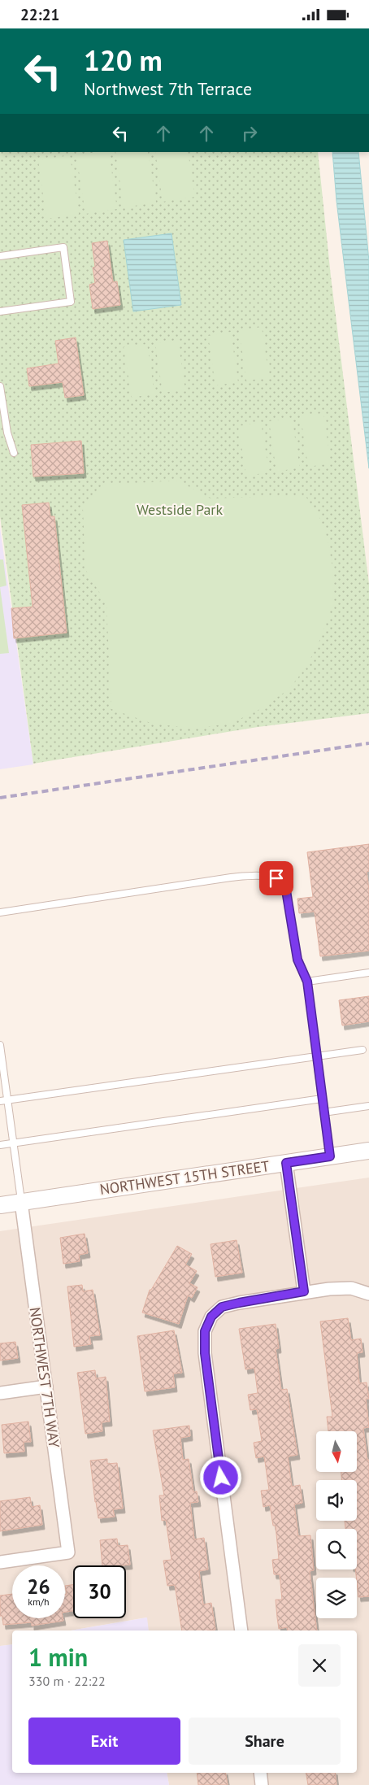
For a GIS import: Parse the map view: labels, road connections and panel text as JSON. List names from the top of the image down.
{
  "streets": {
    "street": ["NORTHWEST 15TH STREET", "NORTHWEST 7TH WAY"]
  },
  "crossings": [
    ["NORTHWEST 15TH STREET", "NORTHWEST 7TH WAY"]
  ],
  "parks": ["Westside Park"],
  "north": "bottom",
  "page": {
    "status": "22:21",
    "turn": ["120 m", "Northwest 7th Terrace"],
    "speed": "26 km/h",
    "limit": "30",
    "heading": ["1 min", "330 m · 22:22"],
    "buttons": ["Exit", "Share"]
  }
}
